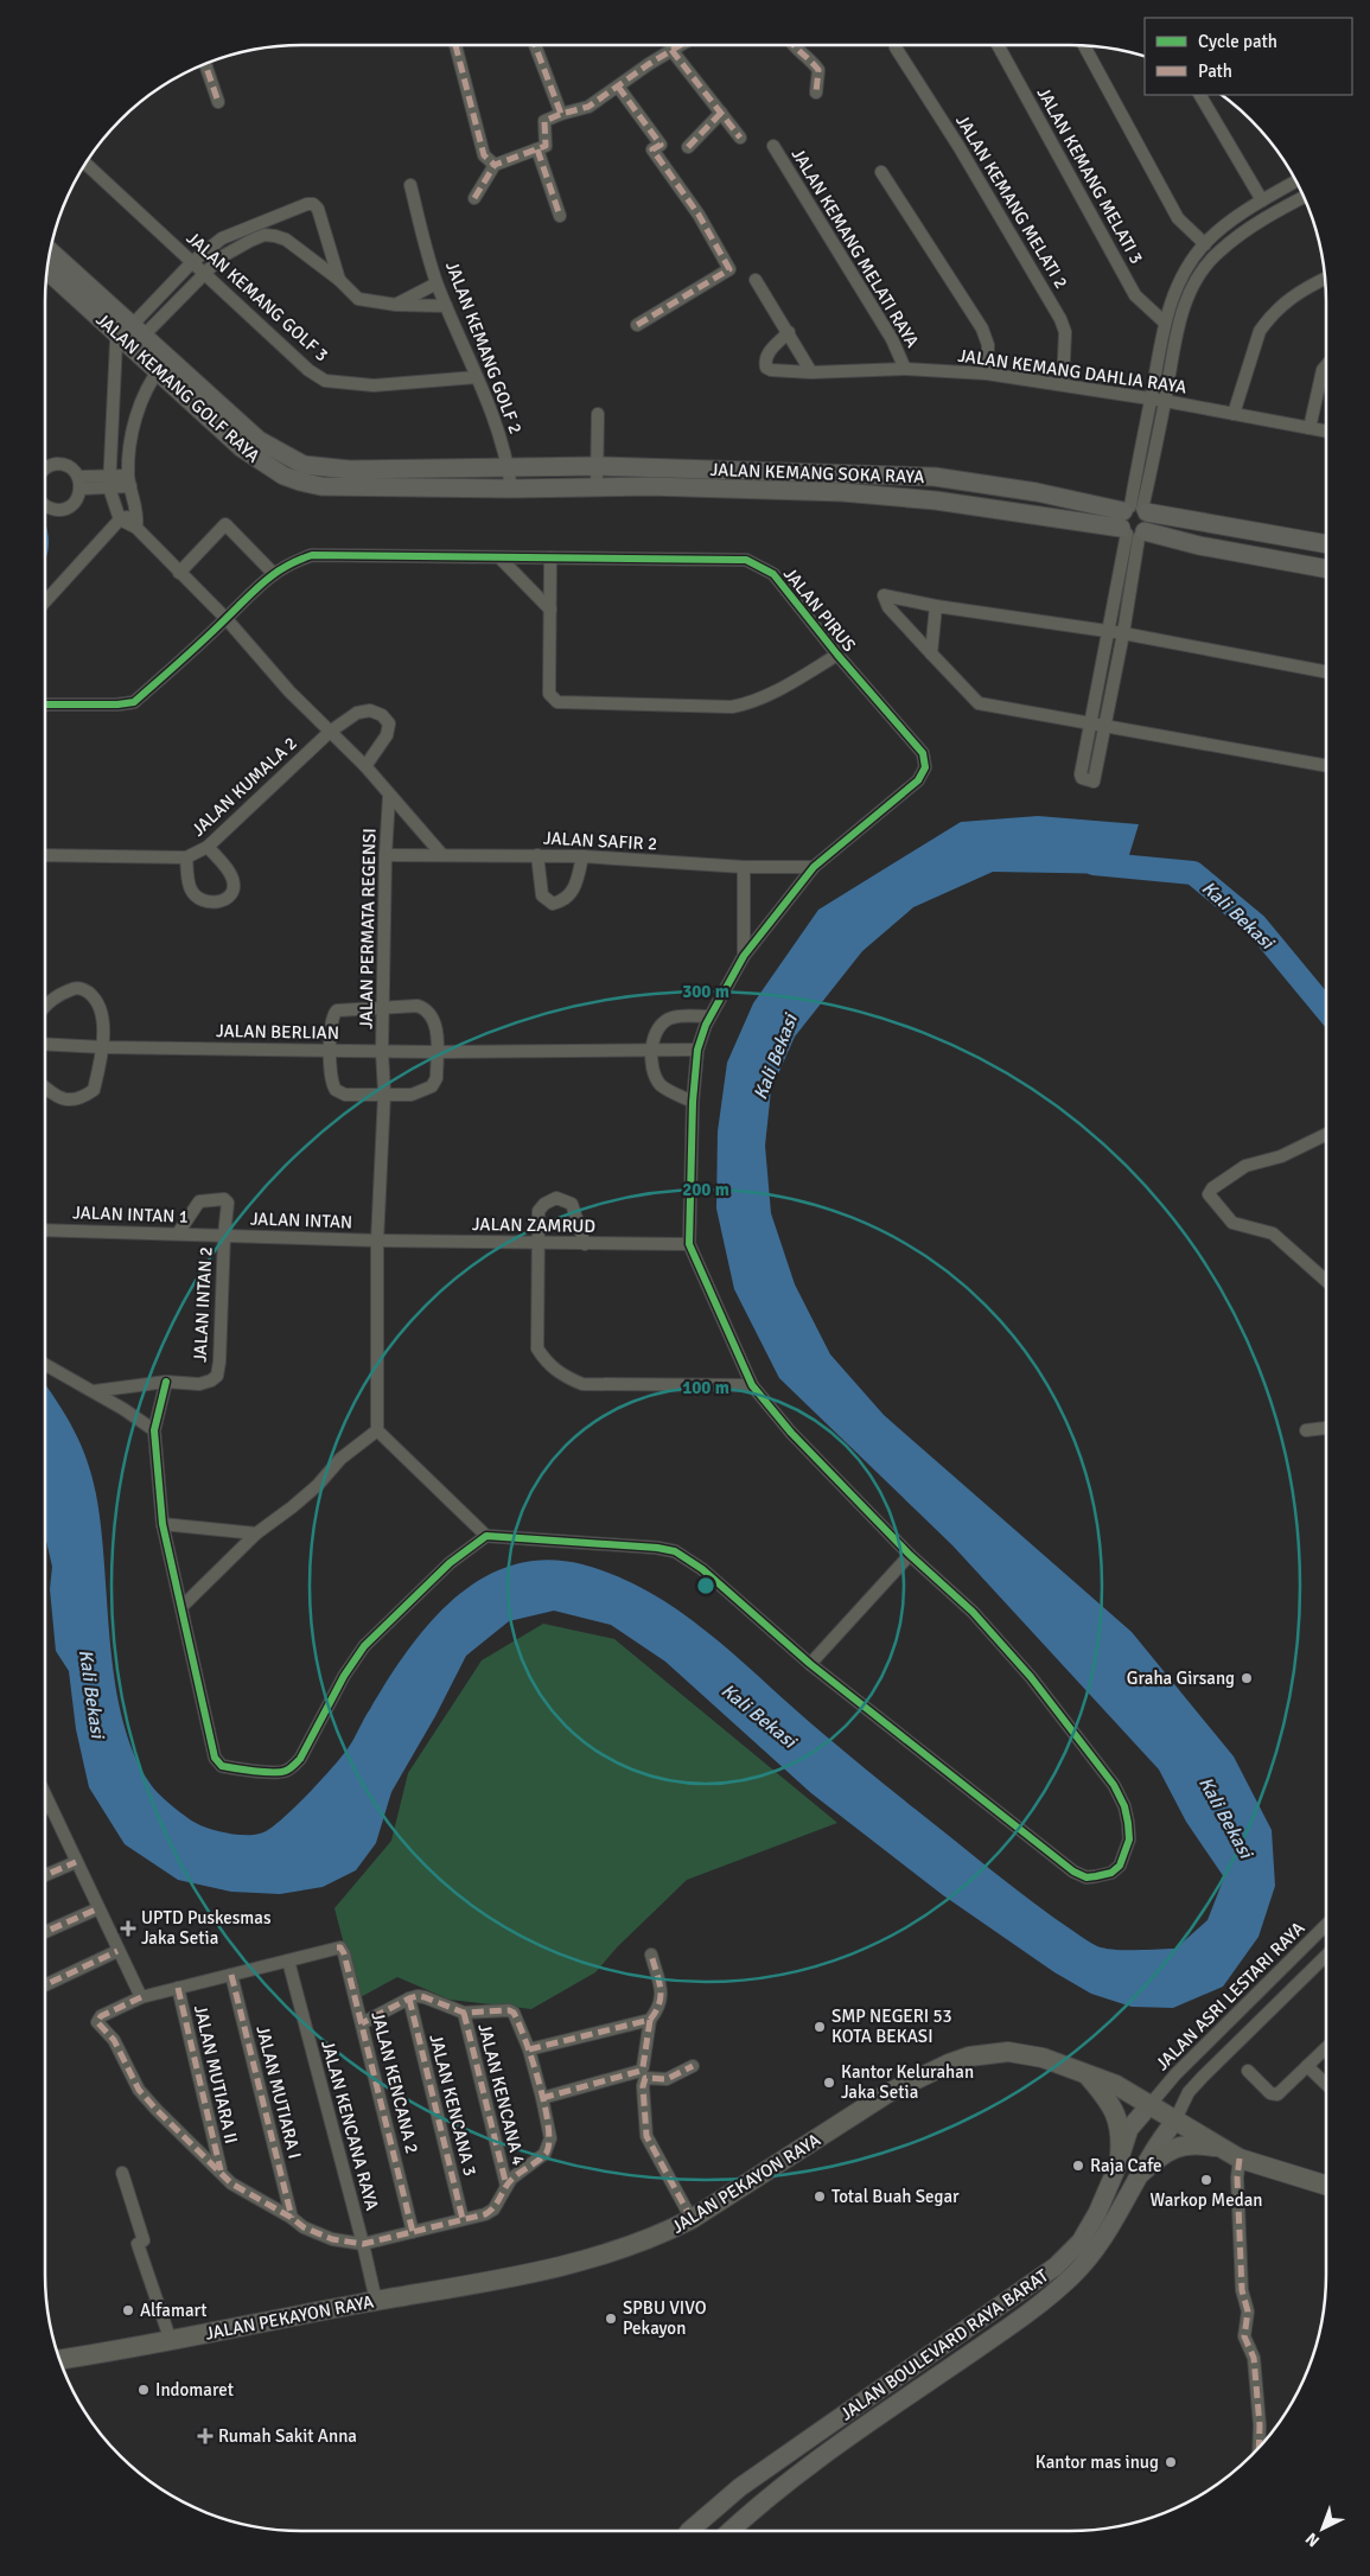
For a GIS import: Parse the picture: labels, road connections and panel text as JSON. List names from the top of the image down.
{
  "streets": {
    "main road": ["JALAN PEKAYON RAYA"],
    "street": [
      "JALAN KEMANG MELATI 3",
      "JALAN KEMANG MELATI 2",
      "JALAN KEMANG MELATI RAYA",
      "JALAN KEMANG GOLF 3",
      "JALAN KEMANG GOLF 2",
      "JALAN KEMANG DAHLIA RAYA",
      "JALAN KEMANG GOLF RAYA",
      "JALAN KEMANG SOKA RAYA",
      "JALAN PIRUS",
      "JALAN KUMALA 2",
      "JALAN SAFIR 2",
      "JALAN PERMATA REGENSI",
      "JALAN BERLIAN",
      "JALAN INTAN 1",
      "JALAN INTAN",
      "JALAN ZAMRUD",
      "JALAN INTAN 2",
      "JALAN ASRI LESTARI RAYA",
      "JALAN MUTIARA II",
      "JALAN KENCANA 2",
      "JALAN MUTIARA I",
      "JALAN KENCANA 4",
      "JALAN KENCANA 3",
      "JALAN KENCANA RAYA",
      "JALAN BOULEVARD RAYA BARAT"
    ]
  },
  "crossings": [
    ["JALAN KEMANG MELATI 2", "JALAN KEMANG DAHLIA RAYA"],
    ["JALAN KEMANG MELATI RAYA", "JALAN KEMANG DAHLIA RAYA"],
    ["JALAN KEMANG GOLF 3", "JALAN KEMANG GOLF 2"],
    ["JALAN KEMANG GOLF 2", "JALAN KEMANG GOLF RAYA"],
    ["JALAN KEMANG GOLF 2", "JALAN KEMANG SOKA RAYA"],
    ["JALAN KEMANG GOLF RAYA", "JALAN KEMANG SOKA RAYA"],
    ["JALAN PIRUS", "JALAN SAFIR 2"],
    ["JALAN PIRUS", "JALAN BERLIAN"],
    ["JALAN PIRUS", "JALAN ZAMRUD"],
    ["JALAN SAFIR 2", "JALAN PERMATA REGENSI"],
    ["JALAN PERMATA REGENSI", "JALAN BERLIAN"],
    ["JALAN PERMATA REGENSI", "JALAN INTAN"],
    ["JALAN PERMATA REGENSI", "JALAN ZAMRUD"],
    ["JALAN INTAN 1", "JALAN INTAN"],
    ["JALAN INTAN 1", "JALAN INTAN 2"],
    ["JALAN INTAN", "JALAN ZAMRUD"],
    ["JALAN INTAN", "JALAN INTAN 2"],
    ["JALAN ASRI LESTARI RAYA", "JALAN PEKAYON RAYA"],
    ["JALAN ASRI LESTARI RAYA", "JALAN BOULEVARD RAYA BARAT"],
    ["JALAN KENCANA 2", "JALAN KENCANA RAYA"],
    ["JALAN KENCANA RAYA", "JALAN PEKAYON RAYA"],
    ["JALAN PEKAYON RAYA", "JALAN BOULEVARD RAYA BARAT"]
  ],
  "water": ["Kali Bekasi"],
  "places": {
    "other": [
      "Graha Girsang",
      "SMP NEGERI 53 KOTA BEKASI",
      "Kantor Kelurahan Jaka Setia",
      "Raja Cafe",
      "Warkop Medan",
      "Total Buah Segar",
      "Alfamart",
      "SPBU VIVO Pekayon",
      "Indomaret",
      "Kantor mas inug"
    ],
    "health": ["UPTD Puskesmas Jaka Setia", "Rumah Sakit Anna"]
  },
  "legend": ["Cycle path", "Path"],
  "north": "bottom left",
  "rings": ["300 m", "200 m", "100 m"]
}
